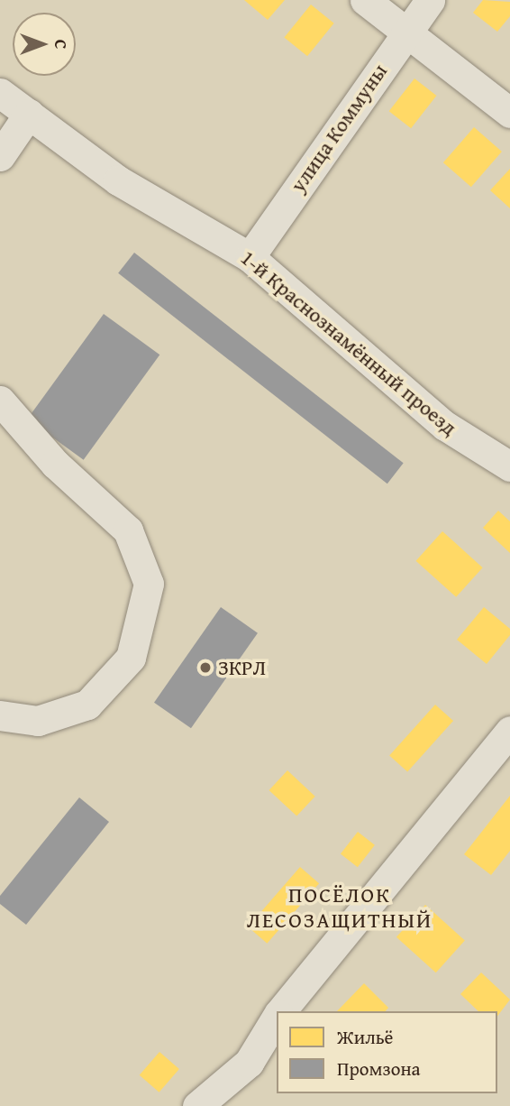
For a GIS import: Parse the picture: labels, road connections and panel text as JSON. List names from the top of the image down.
{
  "streets": {
    "street": ["улица Коммуны", "1-й Краснознамённый проезд"]
  },
  "crossings": [
    ["улица Коммуны", "1-й Краснознамённый проезд"]
  ],
  "districts": ["ПОСЁЛОК ЛЕСОЗАЩИТНЫЙ"],
  "places": ["ЗКРЛ"],
  "legend": ["Жильё", "Промзона"],
  "north": "right"
}
